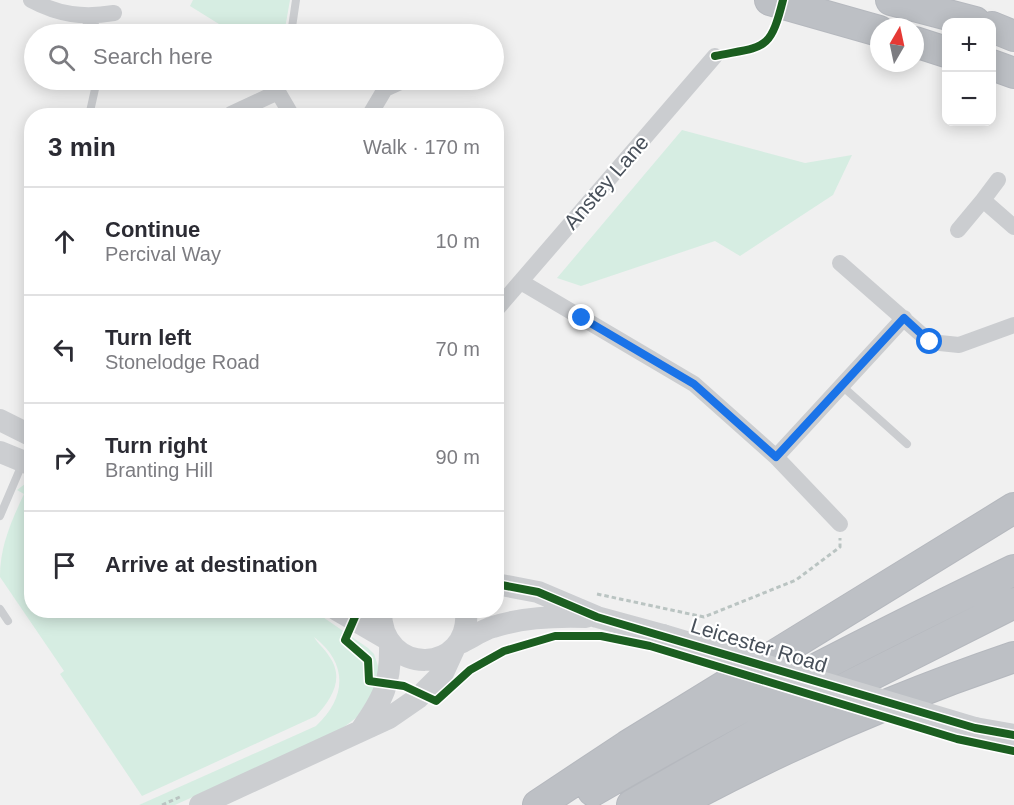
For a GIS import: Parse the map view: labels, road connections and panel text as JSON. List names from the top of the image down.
{
  "streets": {
    "street": ["Anstey Lane", "Leicester Road"]
  },
  "north": "top",
  "page": {
    "map_buttons": ["+", "−"],
    "search": "Search here",
    "heading": ["3 min", "Walk · 170 m"],
    "list": [
      ["Continue", "Percival Way", "10 m"],
      ["Turn left", "Stonelodge Road", "70 m"],
      ["Turn right", "Branting Hill", "90 m"],
      "Arrive at destination"
    ]
  }
}
